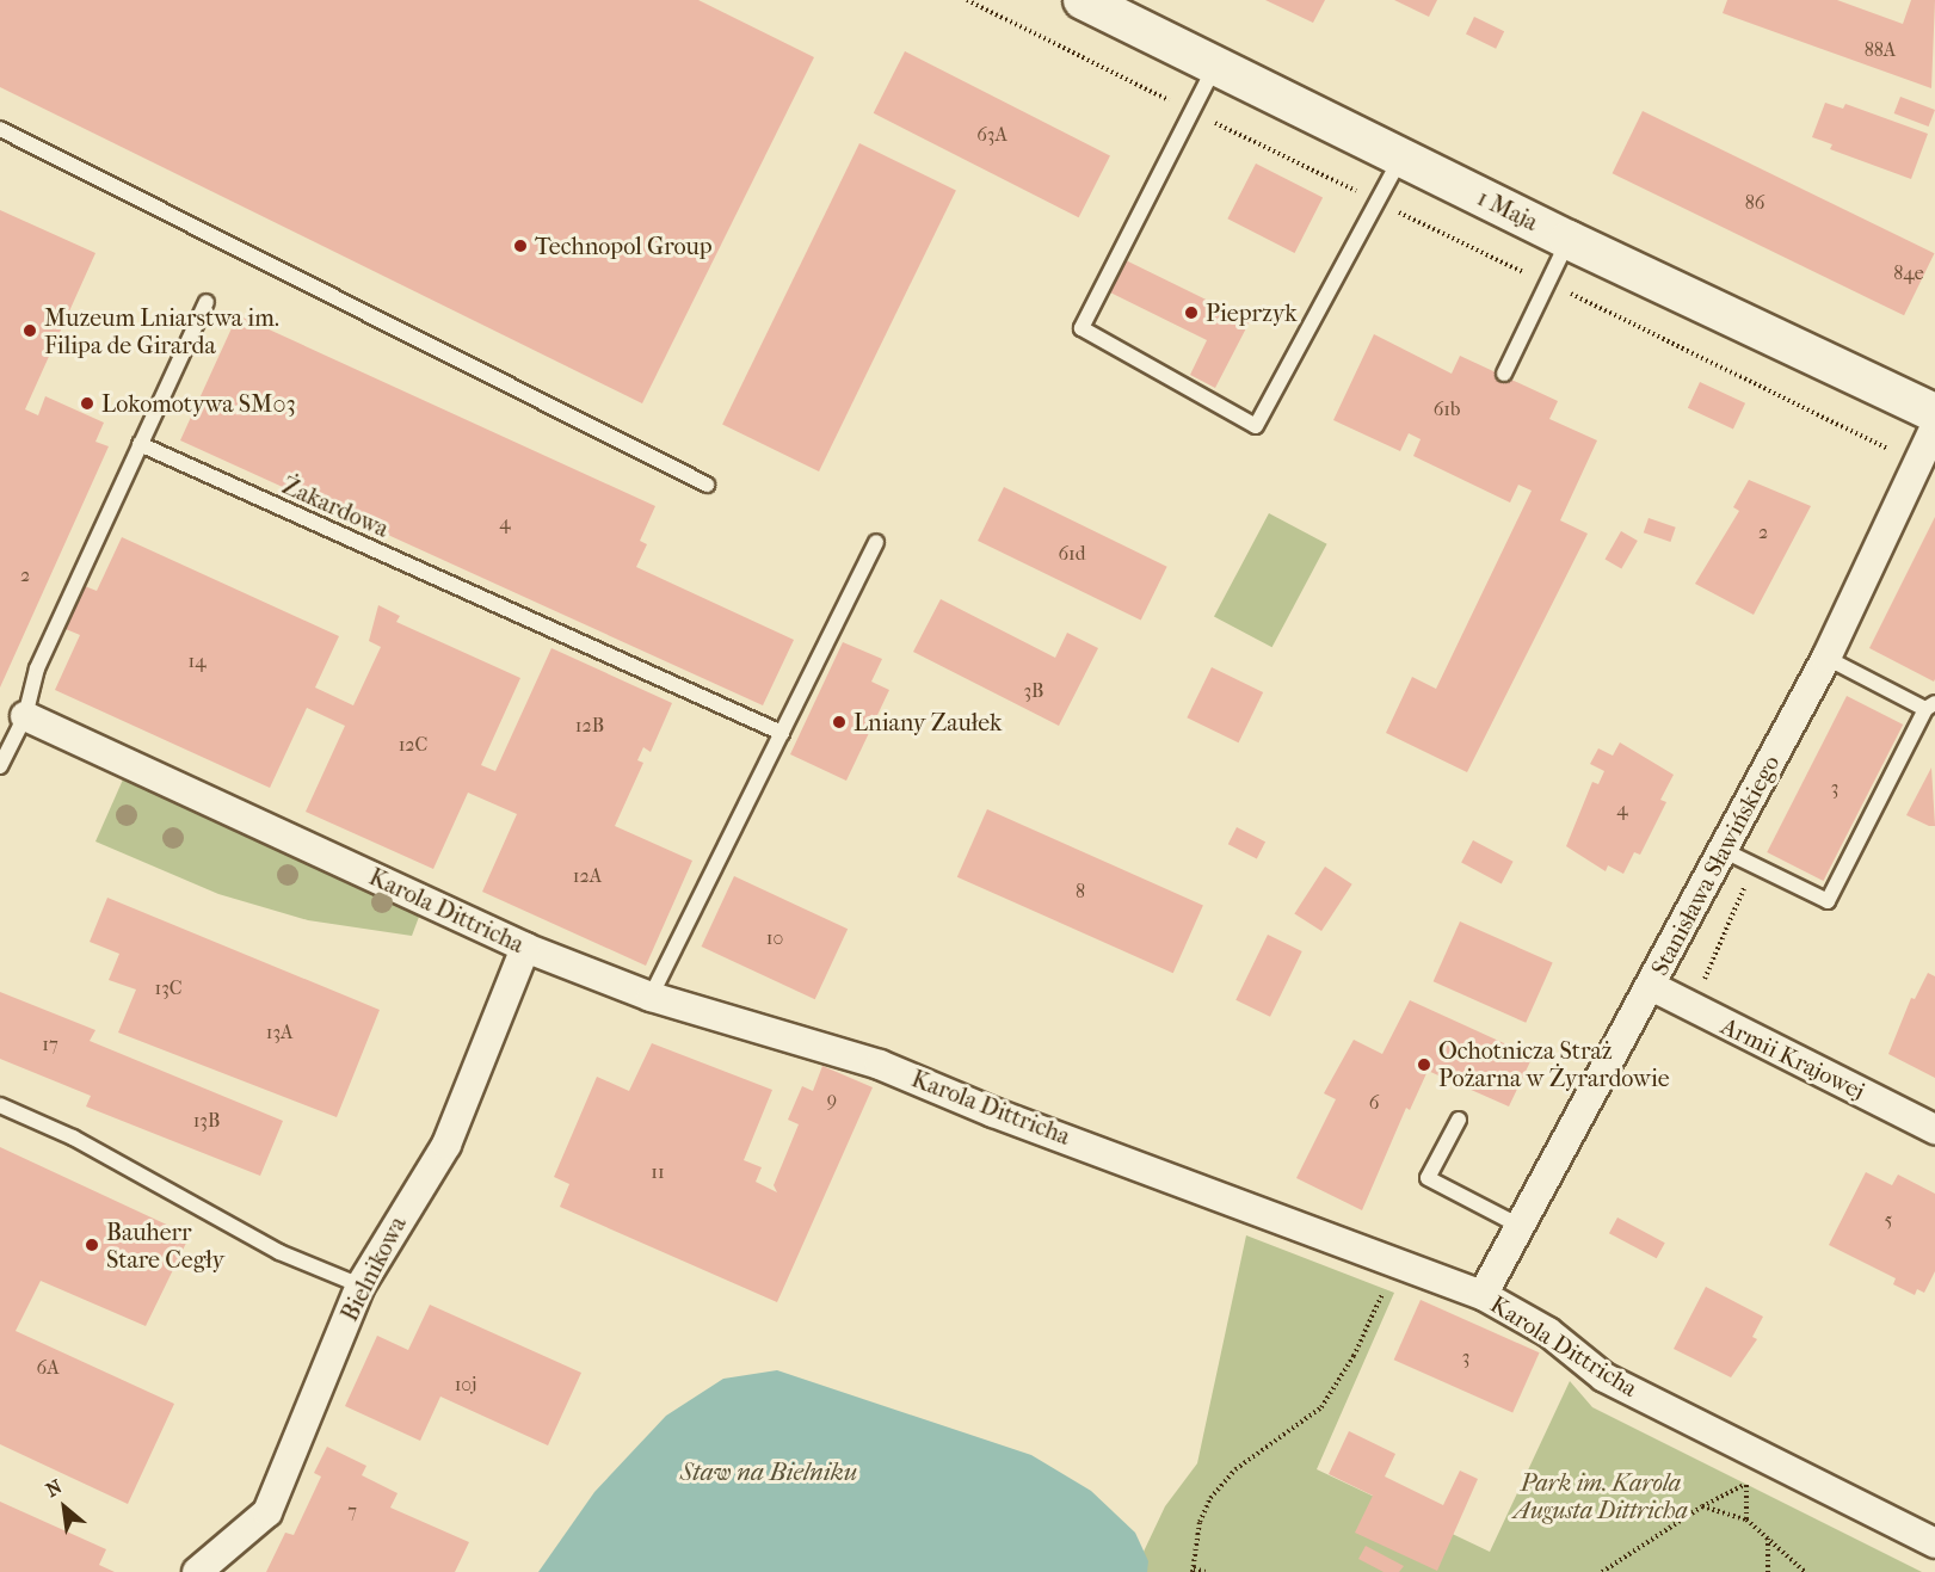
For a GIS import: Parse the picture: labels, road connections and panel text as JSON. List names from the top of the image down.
{
  "streets": {
    "street": [
      "1 Maja",
      "Stanisława Sławińskiego",
      "Karola Dittricha",
      "Armii Krajowej",
      "Bielnikowa"
    ],
    "lane": ["Żakardowa"]
  },
  "crossings": [
    ["Stanisława Sławińskiego", "Karola Dittricha"],
    ["Stanisława Sławińskiego", "Armii Krajowej"],
    ["Karola Dittricha", "Bielnikowa"]
  ],
  "water": ["Staw na Bielniku"],
  "parks": ["Park im. Karola Augusta Dittricha"],
  "places": [
    "Technopol Group",
    "Pieprzyk",
    "Muzeum Lniarstwa im. Filipa de Girarda",
    "Lokomotywa SM03",
    "Lniany Zaułek",
    "Ochotnicza Straż Pożarna w Żyrardowie",
    "Bauherr Stare Cegły"
  ],
  "house_numbers": [
    "88A",
    "63A",
    "86",
    "84e",
    "61b",
    "4",
    "2",
    "61d",
    "2",
    "14",
    "3B",
    "12B",
    "12C",
    "3",
    "4",
    "12A",
    "8",
    "10",
    "13C",
    "13A",
    "17",
    "9",
    "6",
    "13B",
    "11",
    "5",
    "3",
    "6A",
    "10j",
    "7"
  ],
  "north": "top left"
}
